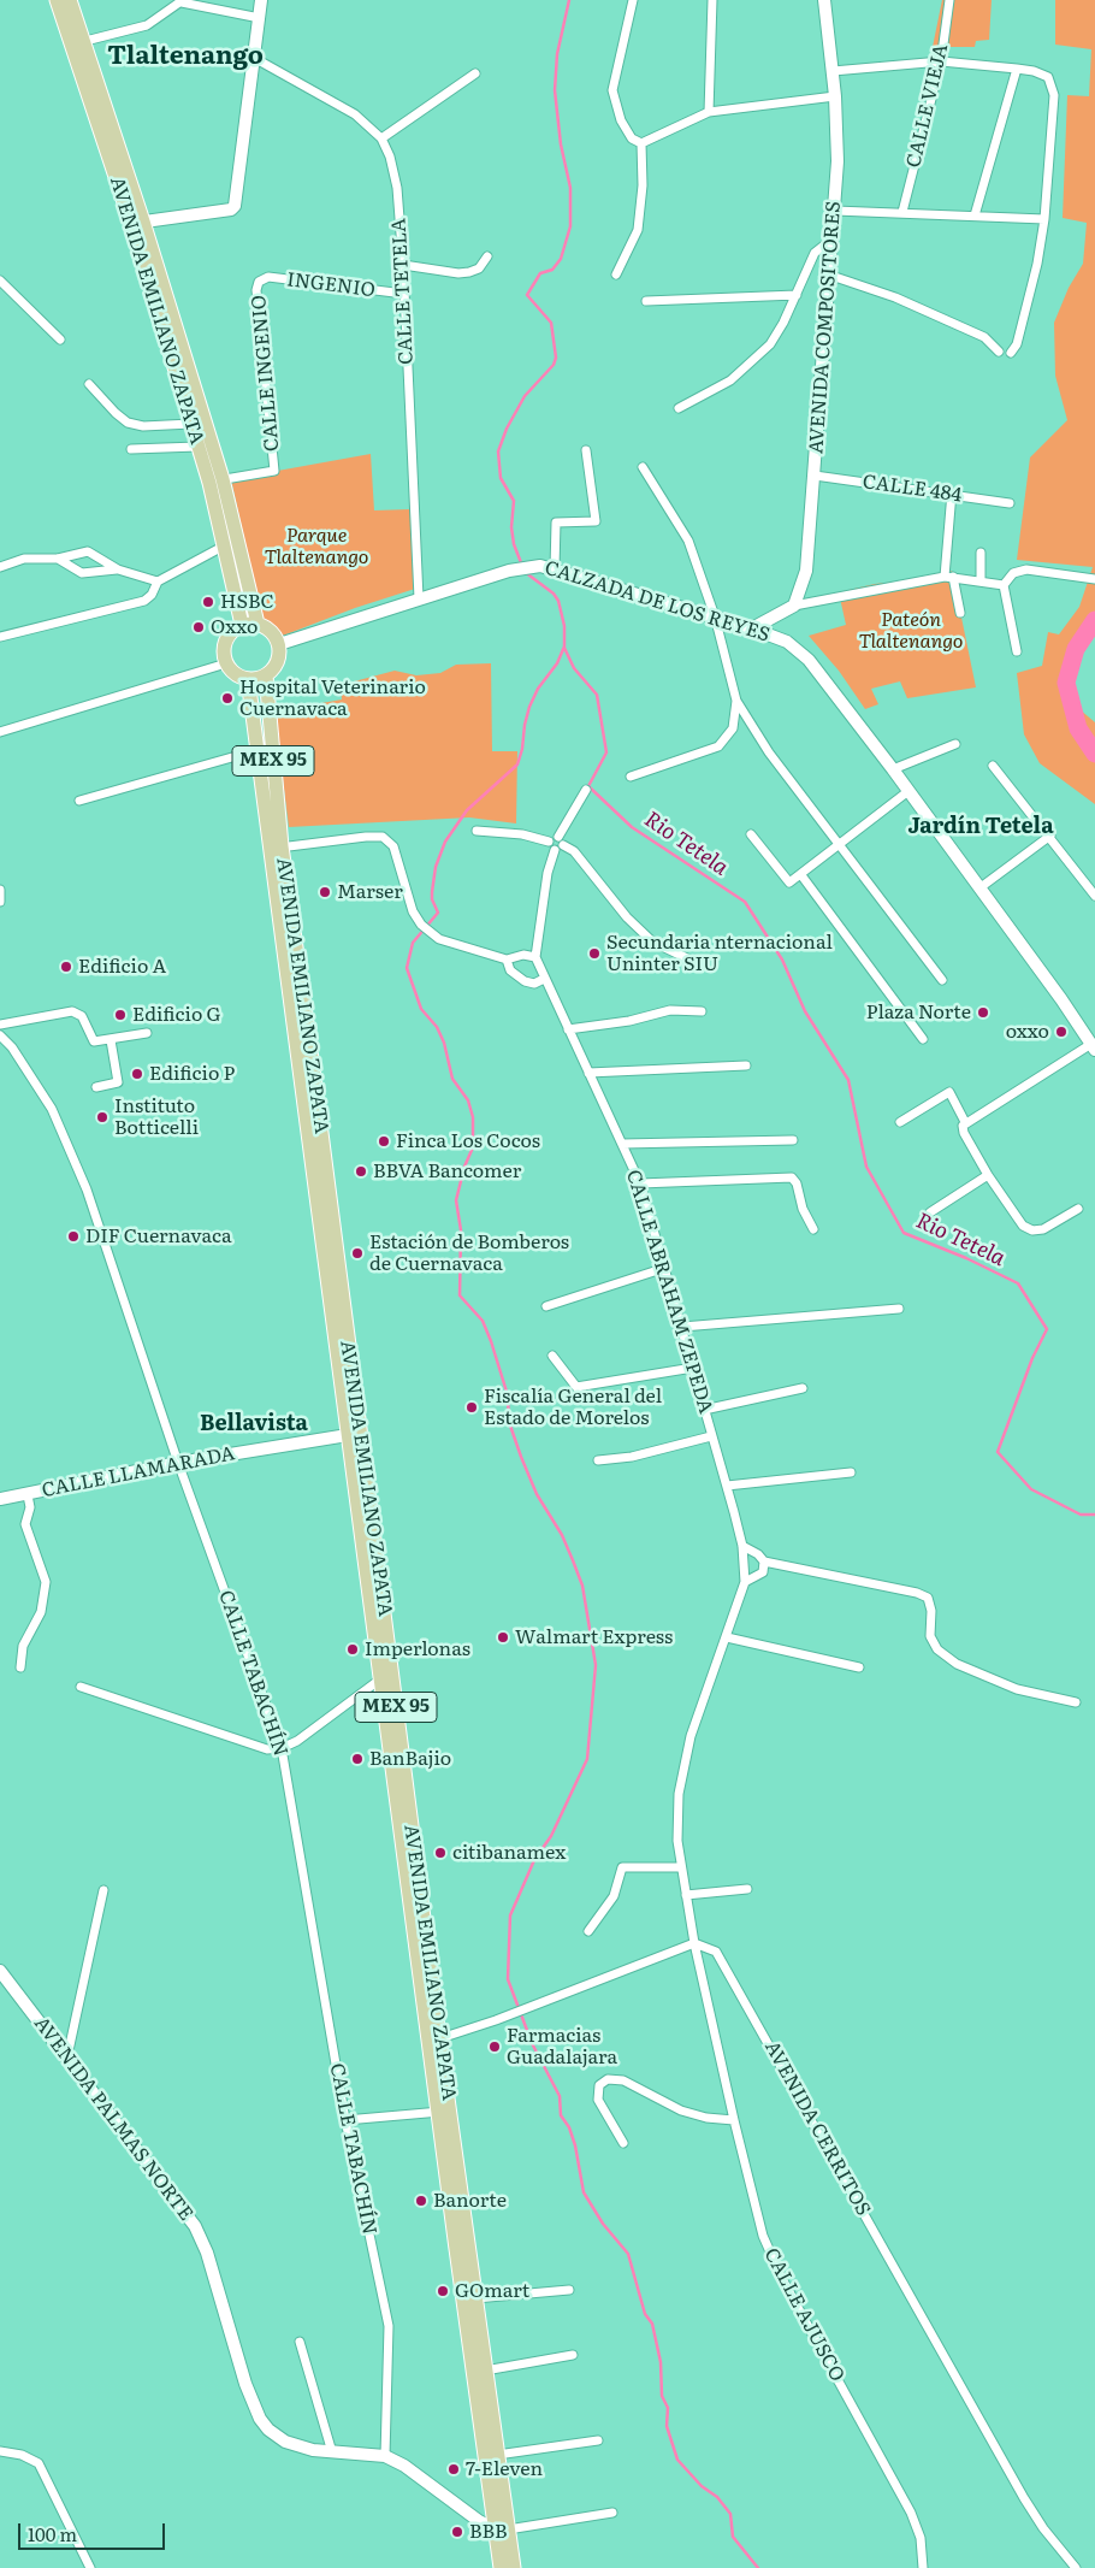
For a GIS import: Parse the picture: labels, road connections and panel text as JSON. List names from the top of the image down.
{
  "streets": {
    "main road": ["AVENIDA EMILIANO ZAPATA", "MEX 95"],
    "street": [
      "CALLE VIEJA",
      "INGENIO",
      "CALLE TETELA",
      "AVENIDA COMPOSITORES",
      "CALLE INGENIO",
      "CALLE 484",
      "CALZADA DE LOS REYES",
      "CALLE ABRAHAM ZEPEDA",
      "CALLE LLAMARADA",
      "CALLE TABACHÍN",
      "AVENIDA PALMAS NORTE",
      "AVENIDA CERRITOS",
      "CALLE AJUSCO"
    ]
  },
  "crossings": [
    ["INGENIO", "CALLE TETELA"],
    ["INGENIO", "CALLE INGENIO"],
    ["CALLE TETELA", "CALZADA DE LOS REYES"],
    ["AVENIDA EMILIANO ZAPATA", "CALLE INGENIO"],
    ["AVENIDA EMILIANO ZAPATA", "CALZADA DE LOS REYES"],
    ["AVENIDA EMILIANO ZAPATA", "CALLE LLAMARADA"],
    ["AVENIDA EMILIANO ZAPATA", "AVENIDA PALMAS NORTE"],
    ["AVENIDA COMPOSITORES", "CALLE 484"],
    ["CALLE ABRAHAM ZEPEDA", "AVENIDA CERRITOS"],
    ["CALLE ABRAHAM ZEPEDA", "CALLE AJUSCO"],
    ["CALLE LLAMARADA", "CALLE TABACHÍN"],
    ["CALLE TABACHÍN", "AVENIDA PALMAS NORTE"],
    ["AVENIDA CERRITOS", "CALLE AJUSCO"]
  ],
  "districts": ["Tlaltenango", "Jardín Tetela", "Bellavista"],
  "water": ["Rio Tetela"],
  "parks": ["Parque Tlaltenango", "Pateón Tlaltenango"],
  "places": [
    "HSBC",
    "Oxxo",
    "Hospital Veterinario Cuernavaca",
    "Marser",
    "Secundaria nternacional Uninter SIU",
    "Edificio A",
    "Plaza Norte",
    "Edificio G",
    "oxxo",
    "Edificio P",
    "Instituto Botticelli",
    "Finca Los Cocos",
    "BBVA Bancomer",
    "DIF Cuernavaca",
    "Estación de Bomberos de Cuernavaca",
    "Fiscalía General del Estado de Morelos",
    "Walmart Express",
    "Imperlonas",
    "BanBajio",
    "citibanamex",
    "Farmacias Guadalajara",
    "Banorte",
    "GOmart",
    "7-Eleven",
    "BBB"
  ],
  "scale_bar": "100 m"
}
